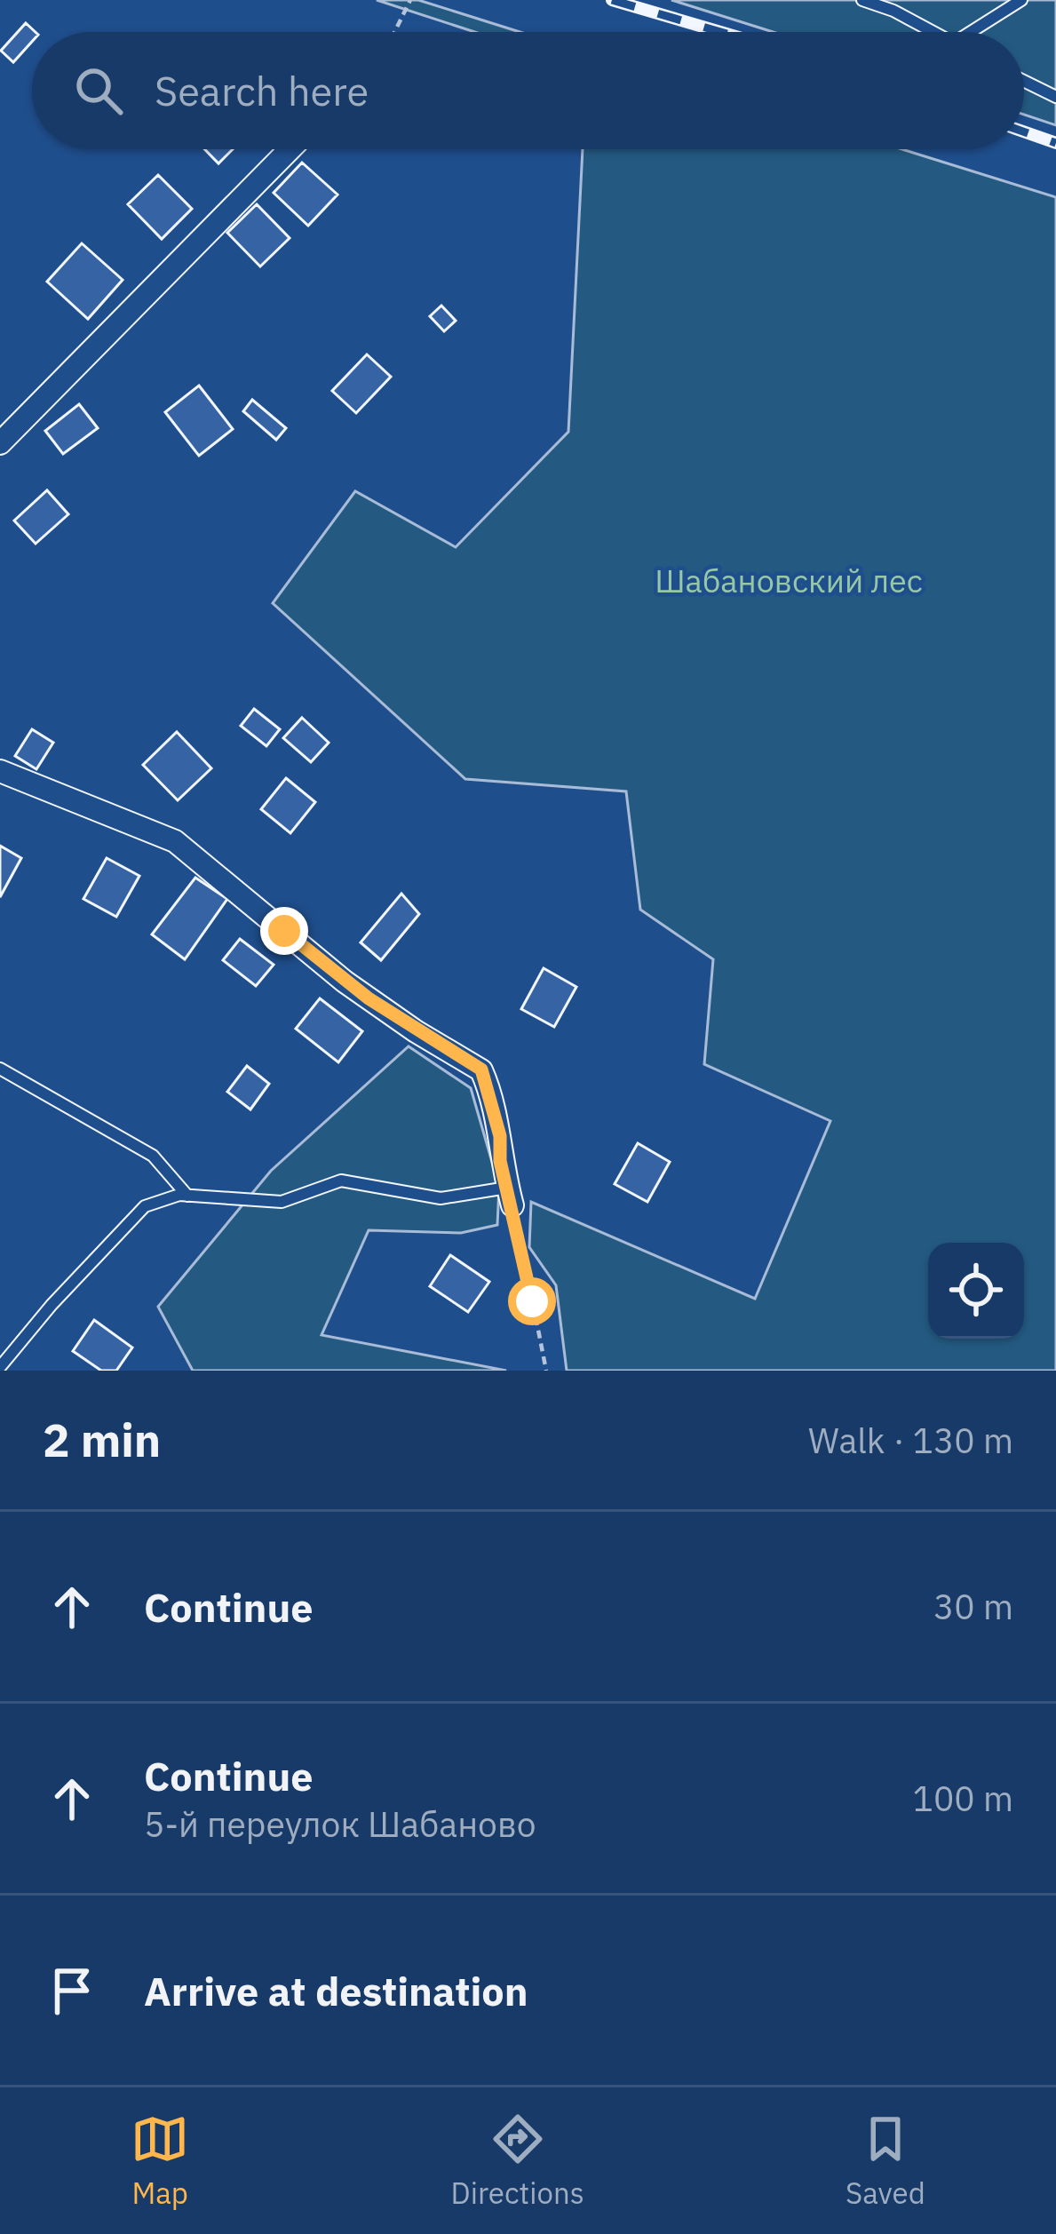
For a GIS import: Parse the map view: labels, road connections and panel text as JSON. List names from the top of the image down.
{
  "parks": ["Шабановский лес"],
  "page": {
    "search": "Search here",
    "heading": ["2 min", "Walk · 130 m"],
    "list": [
      ["Continue", "30 m"],
      ["Continue", "5-й переулок Шабаново", "100 m"],
      "Arrive at destination"
    ],
    "nav": ["Map", "Directions", "Saved"]
  }
}
